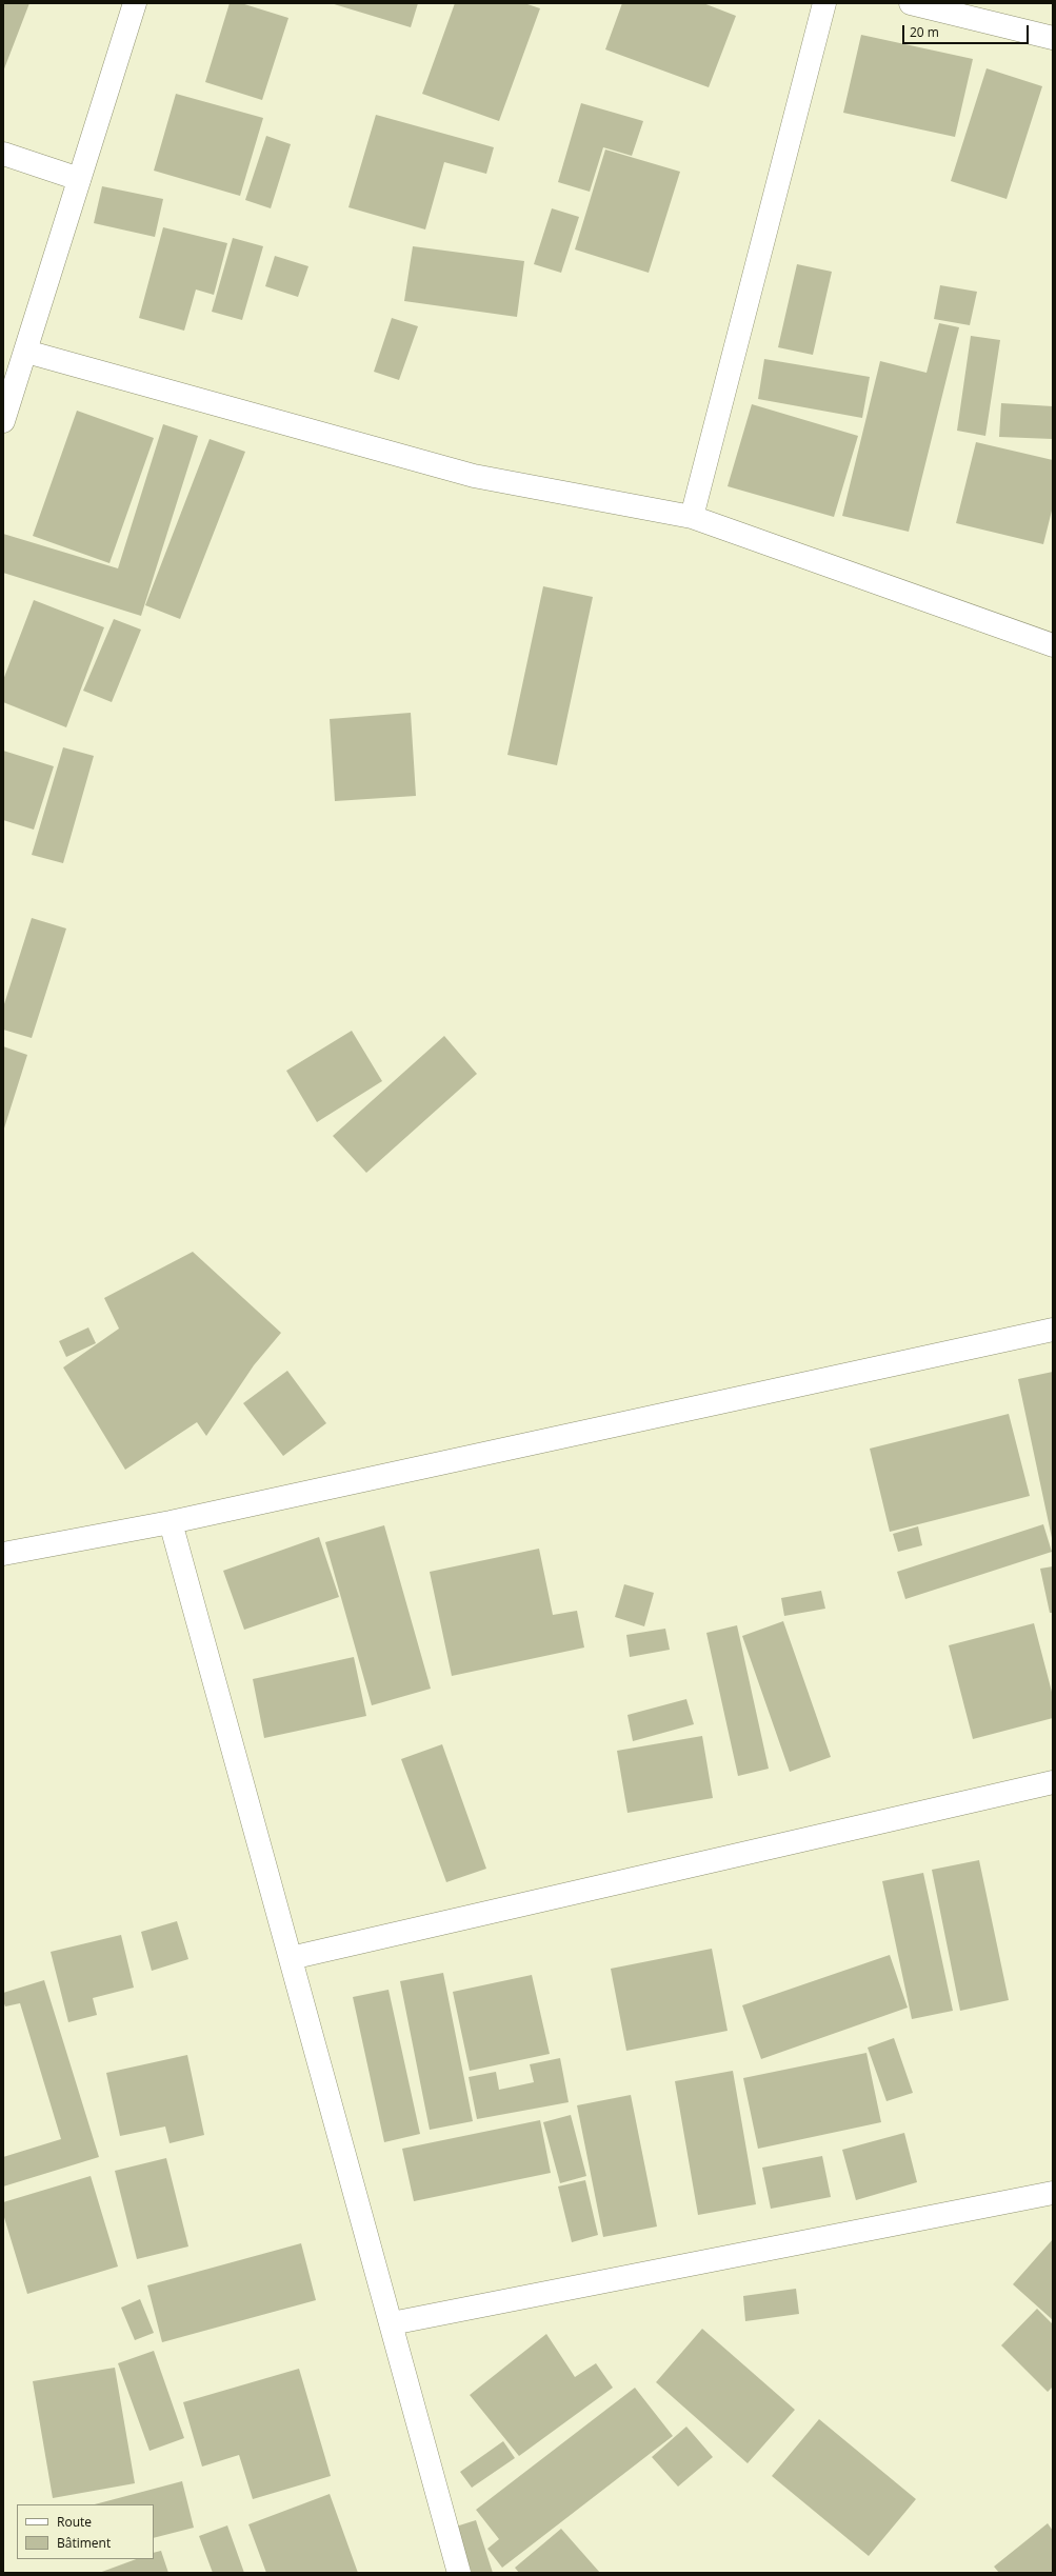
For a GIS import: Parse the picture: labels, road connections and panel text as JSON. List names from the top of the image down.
{
  "legend": ["Route", "Bâtiment"],
  "scale_bar": "20 m"
}
